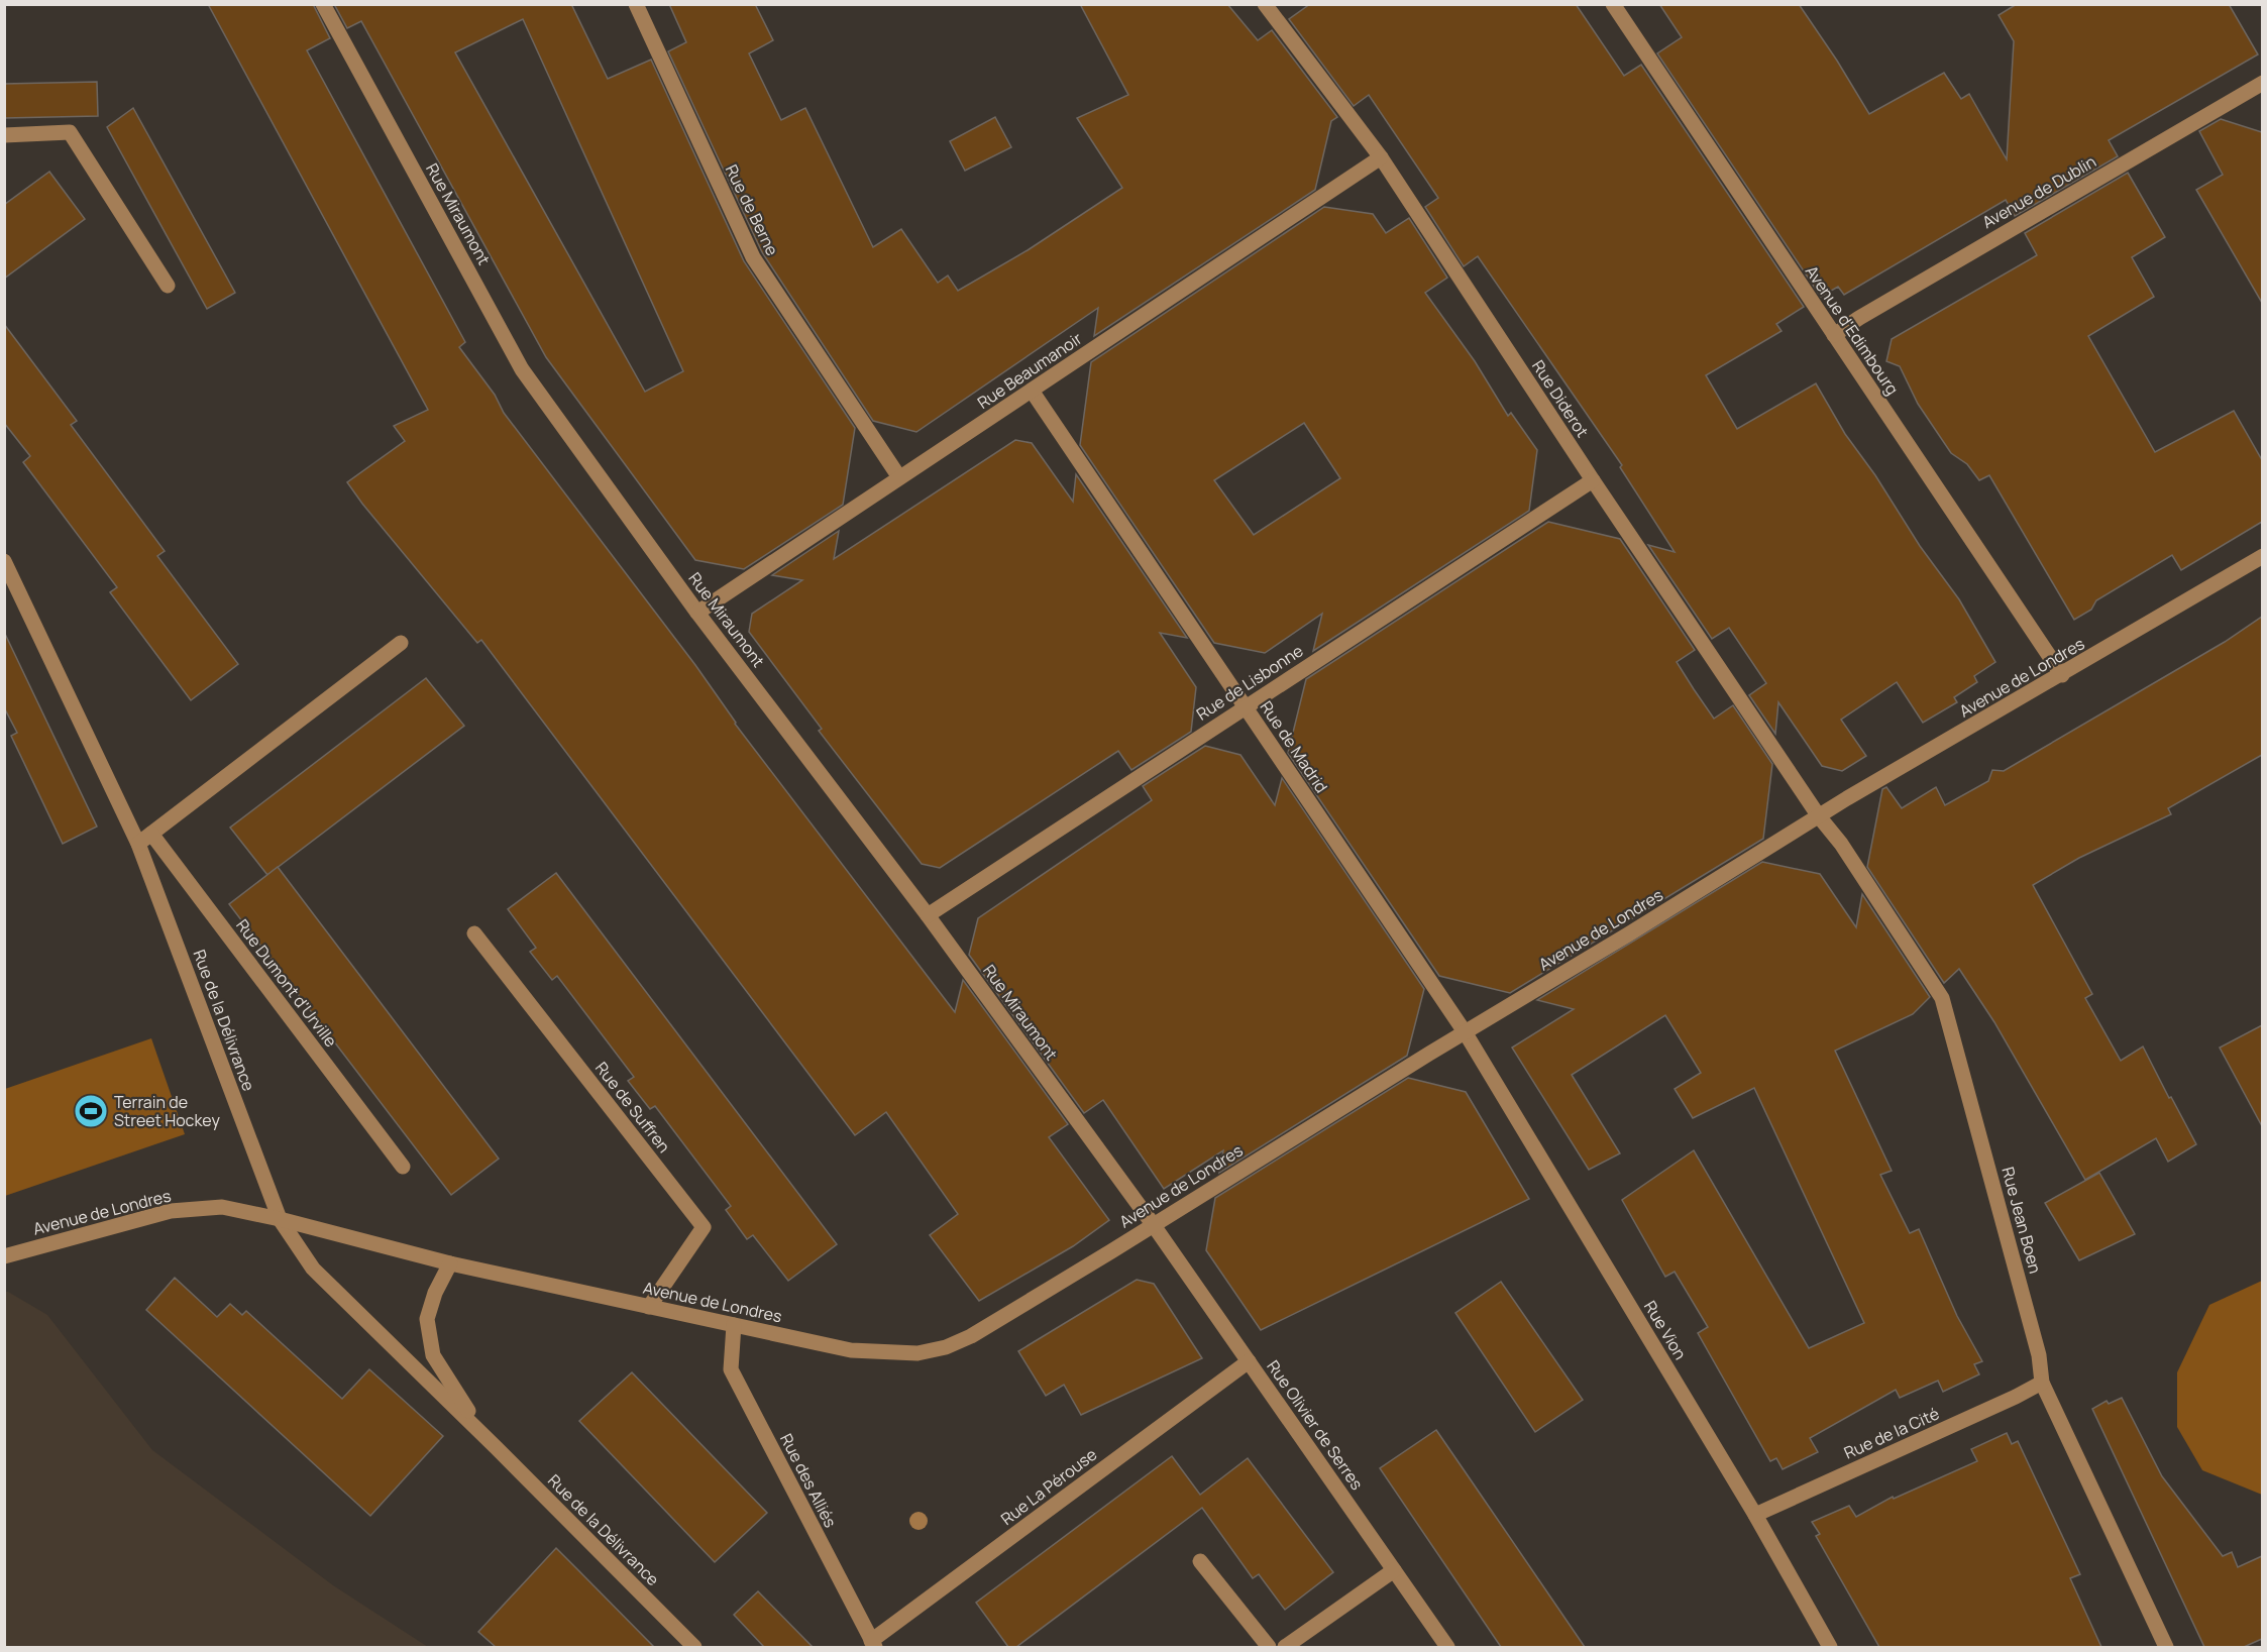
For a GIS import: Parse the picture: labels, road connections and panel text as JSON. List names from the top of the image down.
{
  "streets": {
    "street": [
      "Avenue de Dublin",
      "Rue de Berne",
      "Rue Miraumont",
      "Avenue d'Edimbourg",
      "Rue Beaumanoir",
      "Rue Diderot",
      "Avenue de Londres",
      "Rue de Lisbonne",
      "Rue de Madrid",
      "Rue Dumont d'Urville",
      "Rue de la Délivrance",
      "Rue de Suffren",
      "Rue Jean Boen",
      "Rue Vion",
      "Rue Olivier de Serres",
      "Rue de la Cité",
      "Rue des Alliés",
      "Rue La Pérouse"
    ]
  },
  "crossings": [
    ["Avenue de Dublin", "Avenue d'Edimbourg"],
    ["Rue de Berne", "Rue Beaumanoir"],
    ["Rue Miraumont", "Rue Beaumanoir"],
    ["Rue Miraumont", "Avenue de Londres"],
    ["Rue Miraumont", "Rue de Lisbonne"],
    ["Rue Miraumont", "Rue Olivier de Serres"],
    ["Avenue d'Edimbourg", "Avenue de Londres"],
    ["Rue Beaumanoir", "Rue Diderot"],
    ["Rue Beaumanoir", "Rue de Madrid"],
    ["Rue Diderot", "Avenue de Londres"],
    ["Rue Diderot", "Rue de Lisbonne"],
    ["Rue Diderot", "Rue Jean Boen"],
    ["Avenue de Londres", "Rue de Madrid"],
    ["Avenue de Londres", "Rue de la Délivrance"],
    ["Avenue de Londres", "Rue de Suffren"],
    ["Avenue de Londres", "Rue Jean Boen"],
    ["Avenue de Londres", "Rue Vion"],
    ["Avenue de Londres", "Rue Olivier de Serres"],
    ["Avenue de Londres", "Rue des Alliés"],
    ["Rue de Lisbonne", "Rue de Madrid"],
    ["Rue de Madrid", "Rue Vion"],
    ["Rue Jean Boen", "Rue de la Cité"],
    ["Rue Vion", "Rue de la Cité"],
    ["Rue Olivier de Serres", "Rue La Pérouse"],
    ["Rue des Alliés", "Rue La Pérouse"]
  ],
  "places": {
    "sports": ["Terrain de Street Hockey"]
  }
}
